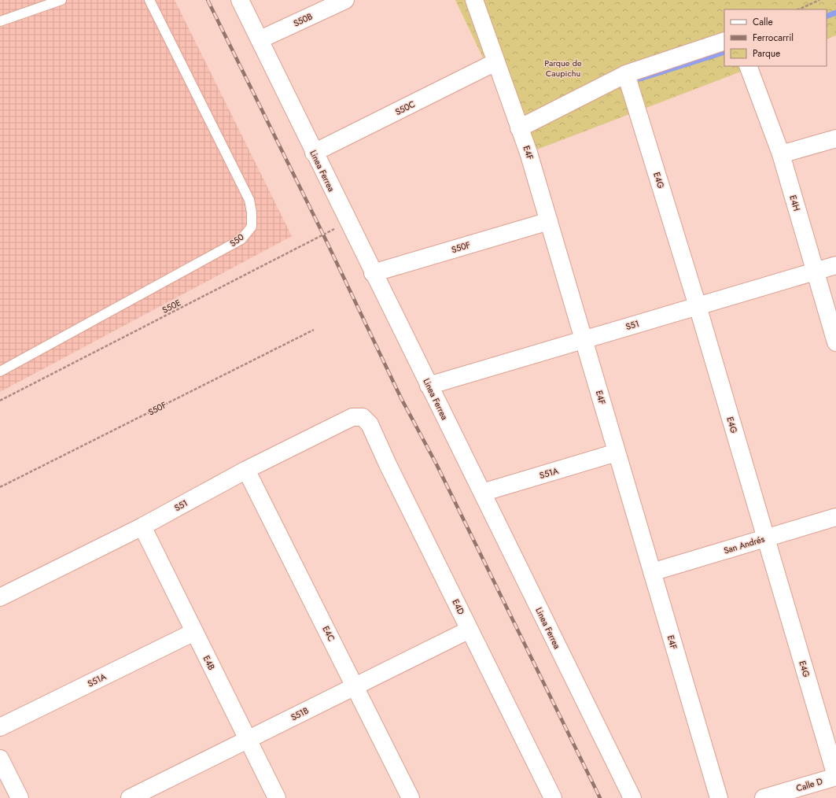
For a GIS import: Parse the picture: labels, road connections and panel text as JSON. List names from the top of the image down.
{
  "streets": {
    "street": [
      "S50B",
      "S50C",
      "E4F",
      "Linea Ferrea",
      "E4G",
      "E4H",
      "S50F",
      "S51",
      "S51A",
      "San Andrés",
      "E4D",
      "E4C",
      "E4B",
      "S51B",
      "Calle D"
    ],
    "lane": ["S50"],
    "path": ["S50E"]
  },
  "crossings": [
    ["S50B", "Linea Ferrea"],
    ["S50C", "E4F"],
    ["S50C", "Linea Ferrea"],
    ["E4F", "S50F"],
    ["E4F", "S51"],
    ["E4F", "S51A"],
    ["E4F", "San Andrés"],
    ["Linea Ferrea", "S50F"],
    ["Linea Ferrea", "S50E"],
    ["Linea Ferrea", "S51"],
    ["Linea Ferrea", "S51A"],
    ["E4G", "S51"],
    ["E4G", "San Andrés"],
    ["E4G", "Calle D"],
    ["E4H", "S51"],
    ["S51", "E4D"],
    ["S51", "E4C"],
    ["S51", "E4B"],
    ["S51A", "E4B"],
    ["E4D", "S51B"],
    ["E4C", "S51B"],
    ["E4B", "S51B"]
  ],
  "parks": ["Parque de Caupichu"],
  "legend": ["Calle", "Ferrocarril", "Parque"]
}
